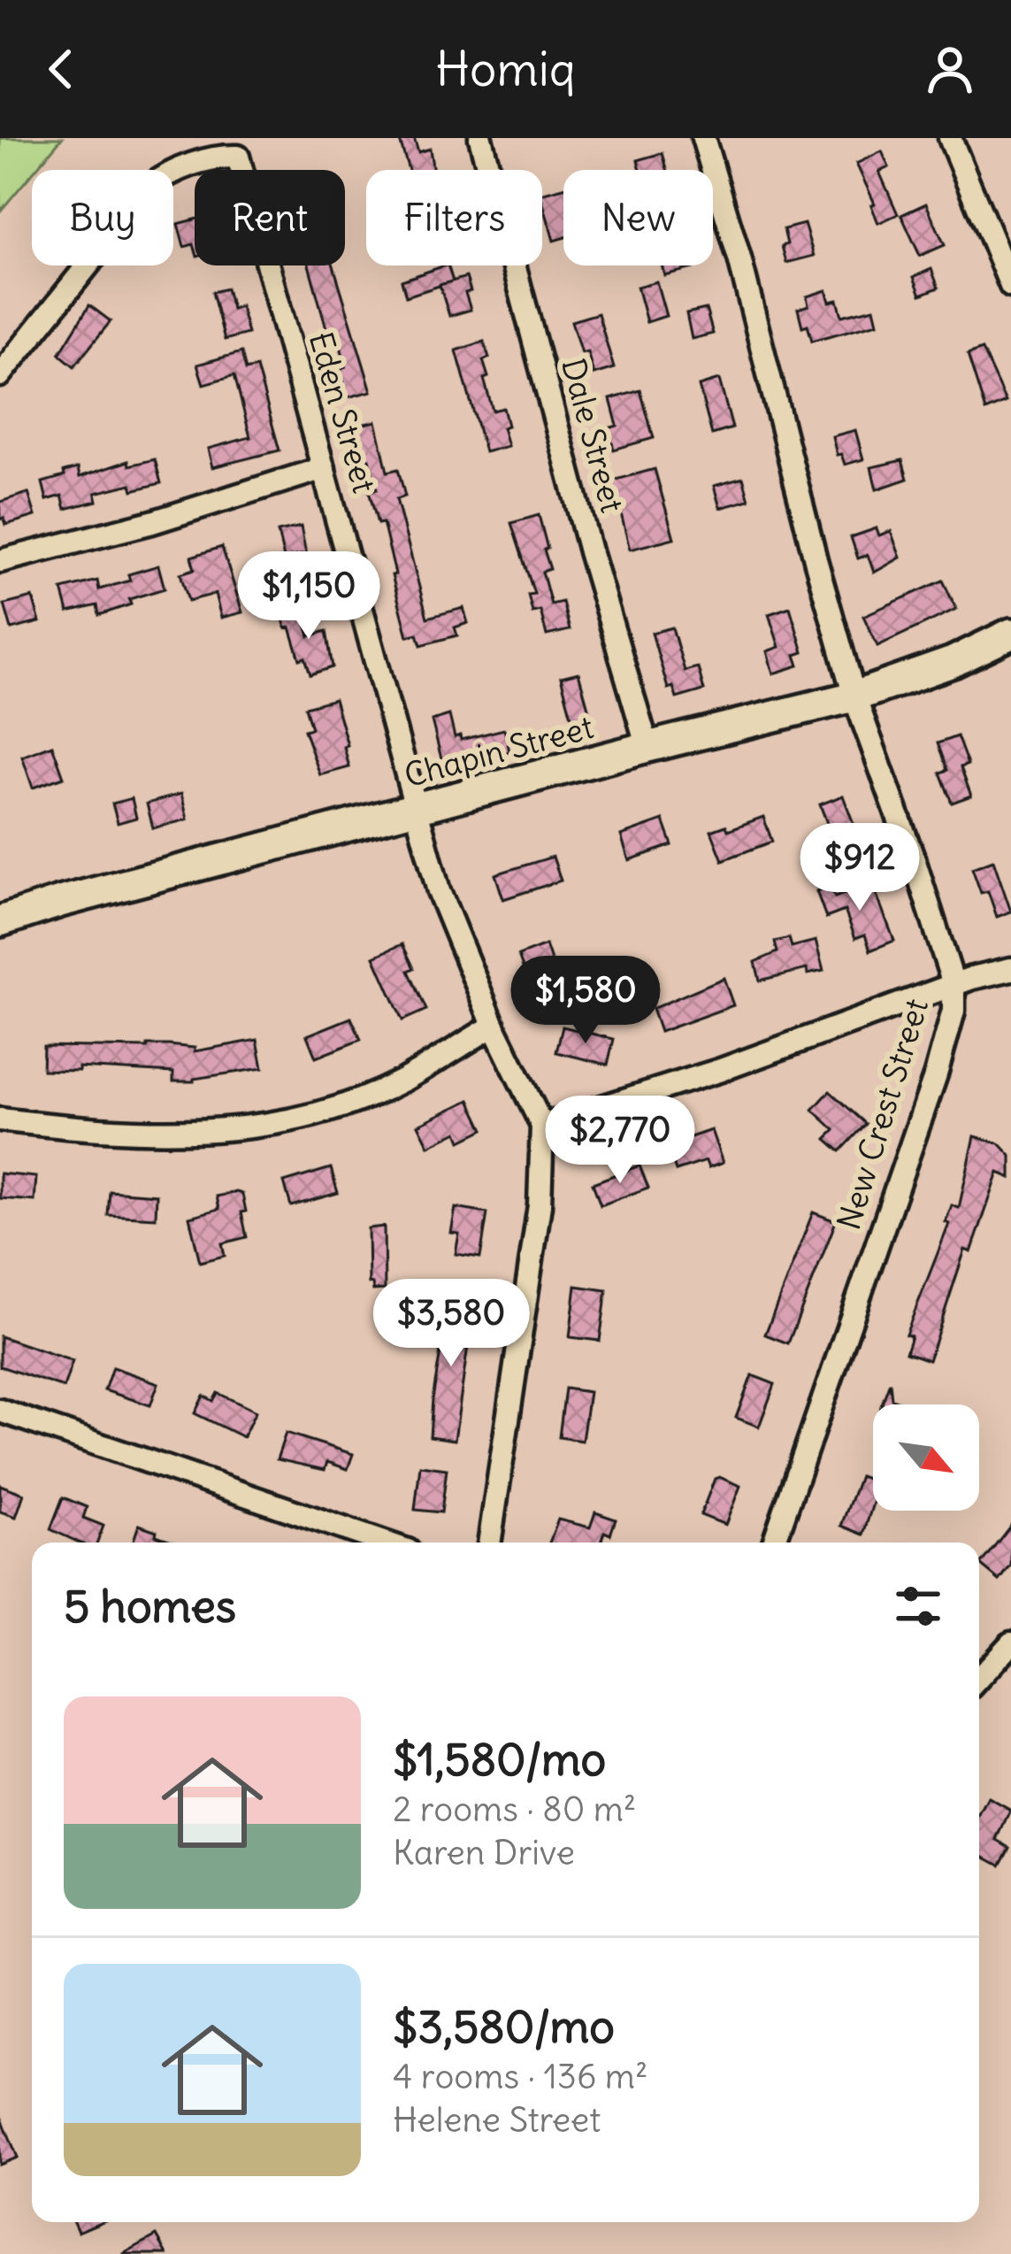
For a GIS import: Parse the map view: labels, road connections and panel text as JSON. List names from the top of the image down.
{
  "streets": {
    "main road": ["Chapin Street"],
    "street": ["Eden Street", "Dale Street", "New Crest Street"]
  },
  "crossings": [
    ["Eden Street", "Chapin Street"],
    ["Dale Street", "Chapin Street"],
    ["Chapin Street", "New Crest Street"]
  ],
  "north": "bottom right",
  "page": {
    "header": "Homiq",
    "chip": [
      "Buy",
      "Rent",
      "Filters",
      "New"
    ],
    "price": [
      "$1,150",
      "$912",
      "$1,580",
      "$2,770",
      "$3,580"
    ],
    "heading": "5 homes",
    "list": [
      {
        "name": "$1,580/mo",
        "note": "2 rooms · 80 m² · Karen Drive"
      },
      {
        "name": "$3,580/mo",
        "note": "4 rooms · 136 m² · Helene Street"
      }
    ]
  }
}
